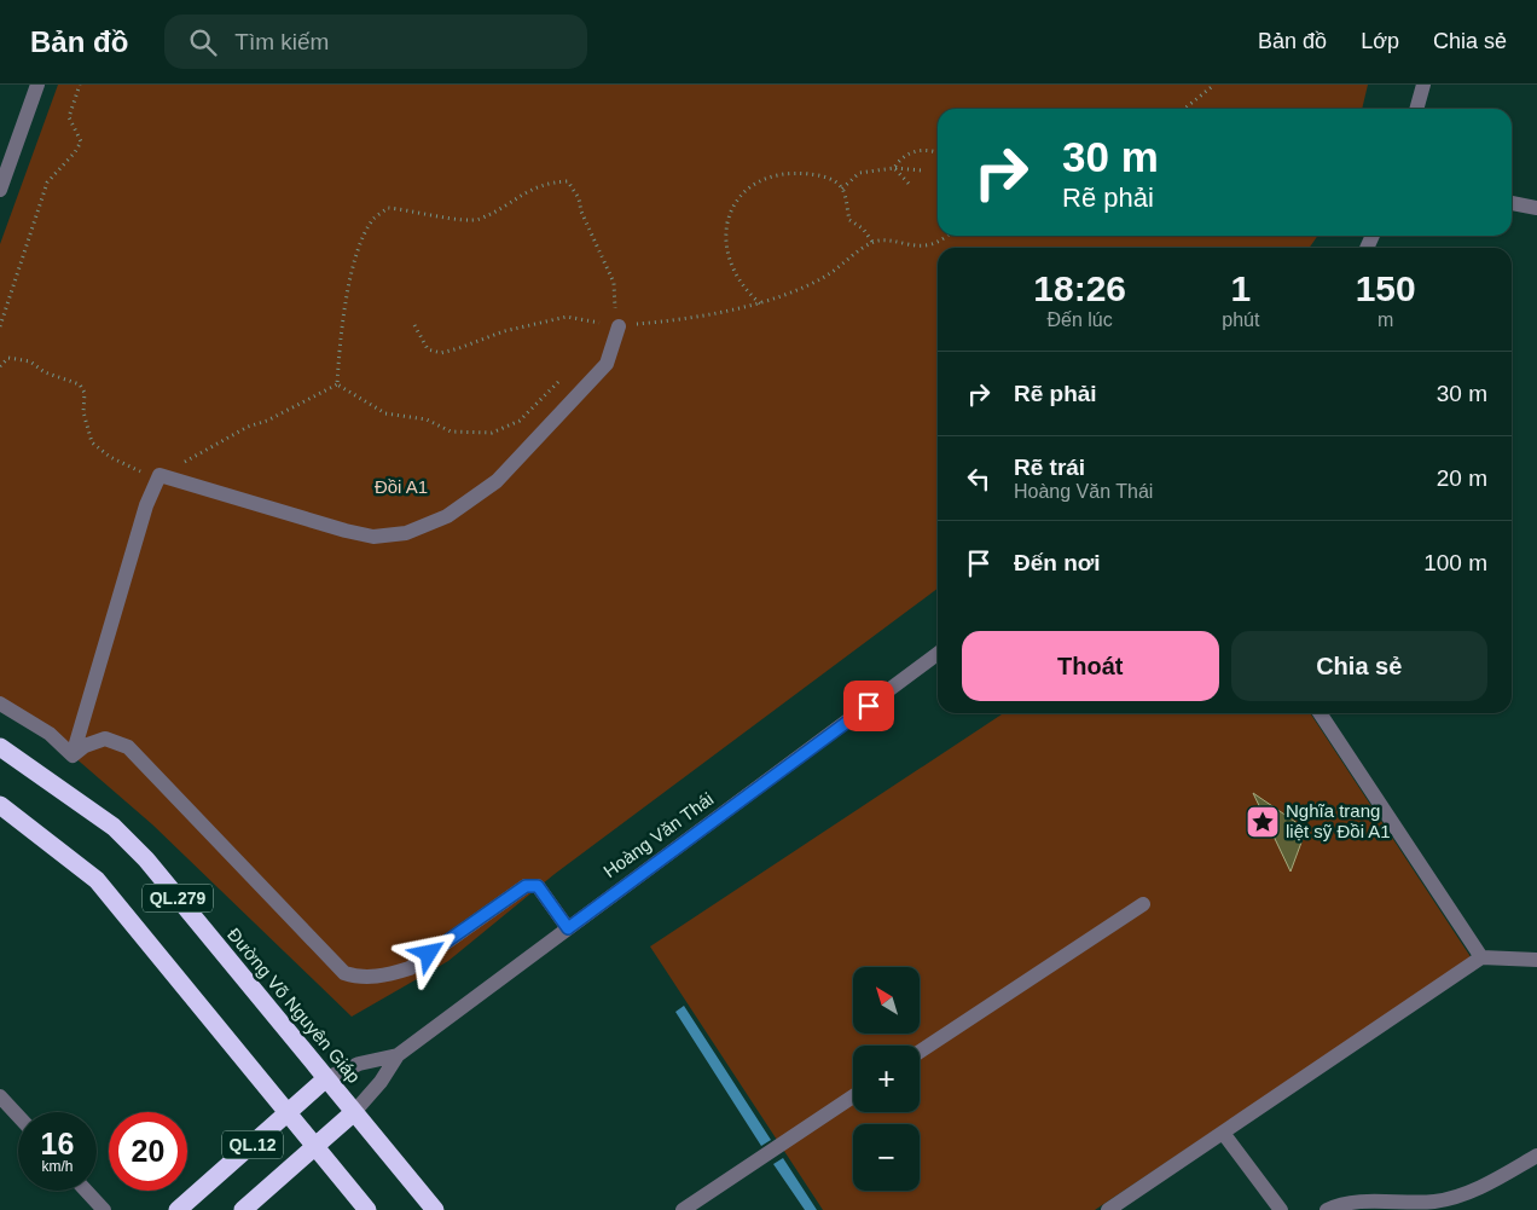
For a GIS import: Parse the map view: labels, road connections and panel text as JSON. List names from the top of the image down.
{
  "streets": {
    "highway": ["QL.279", "Đường Võ Nguyên Giáp", "QL.12"],
    "street": ["Hoàng Văn Thái"]
  },
  "crossings": [
    ["QL.279", "QL.12"],
    ["Đường Võ Nguyên Giáp", "QL.12"]
  ],
  "parks": ["Đồi A1"],
  "places": {
    "place": ["Nghĩa trang liệt sỹ Đồi A1"]
  },
  "north": "top left",
  "page": {
    "header": "Bản đồ",
    "search": "Tìm kiếm",
    "nav": ["Bản đồ", "Lớp", "Chia sẻ"],
    "turn": ["30 m", "Rẽ phải"],
    "eta": [
      "18:26",
      "Đến lúc",
      "1",
      "phút",
      "150",
      "m"
    ],
    "list": [
      {
        "name": "Rẽ phải",
        "value": "30 m"
      },
      {
        "name": "Rẽ trái",
        "note": "Hoàng Văn Thái",
        "value": "20 m"
      },
      {
        "name": "Đến nơi",
        "value": "100 m"
      }
    ],
    "buttons": ["Thoát", "Chia sẻ"],
    "map_buttons": ["+", "−"],
    "speed": "16 km/h",
    "limit": "20"
  }
}
